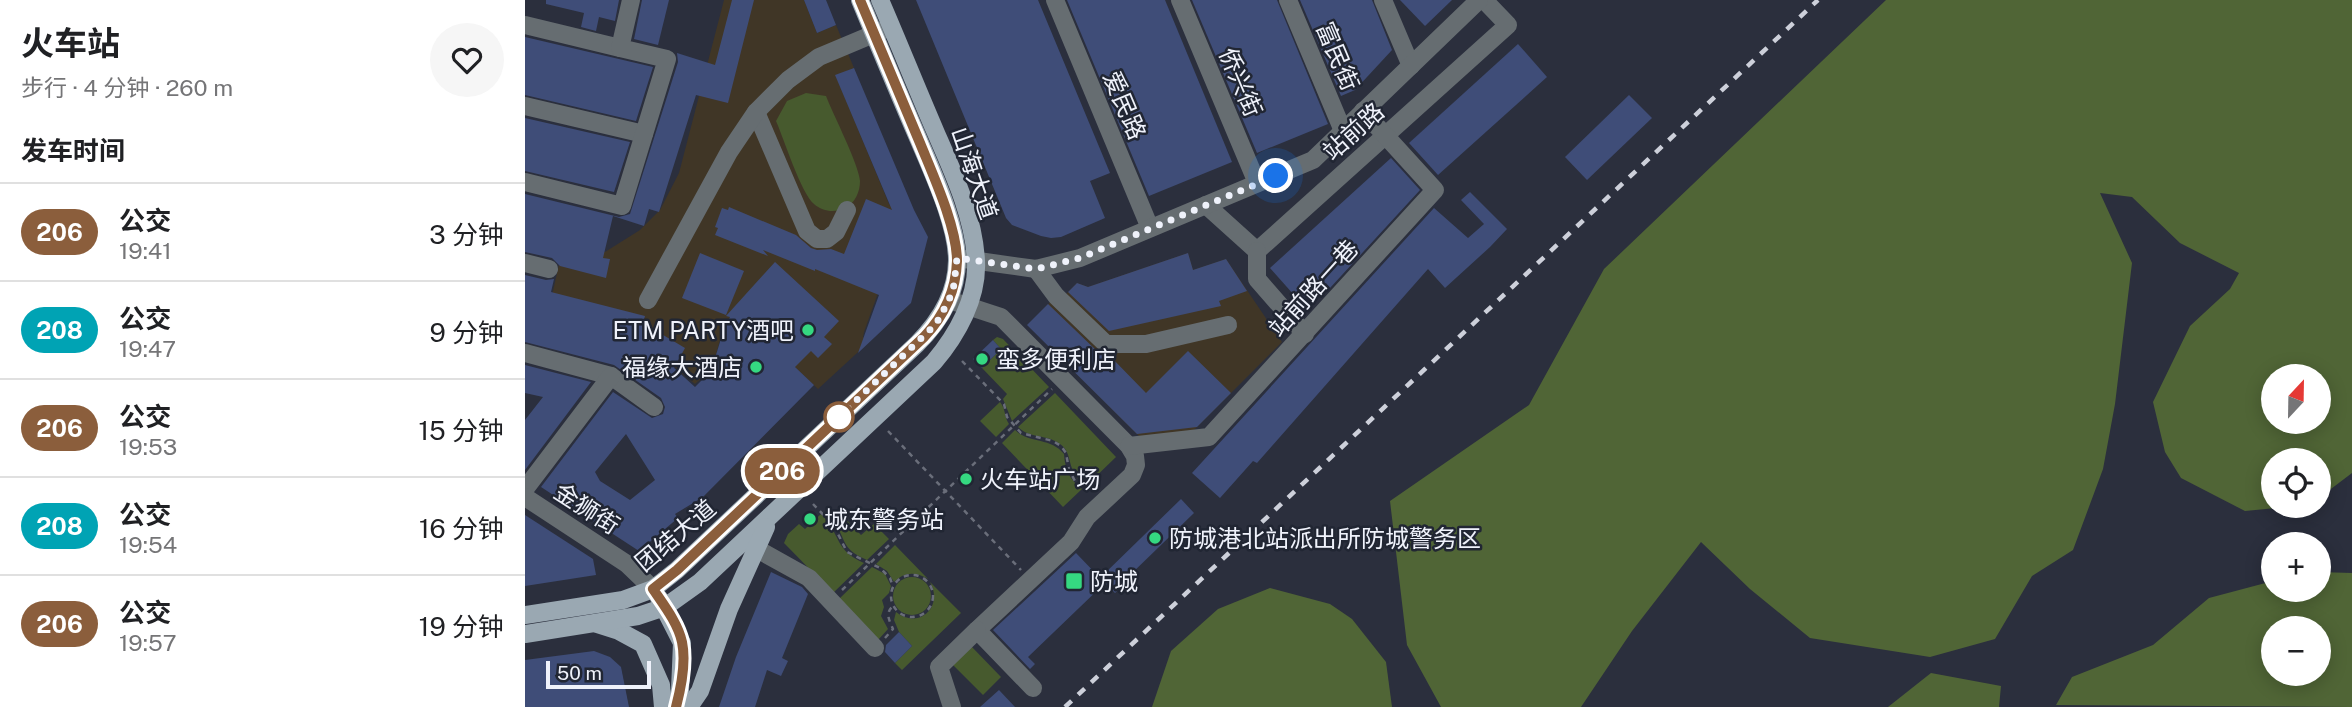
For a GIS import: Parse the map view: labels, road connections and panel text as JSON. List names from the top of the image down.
{
  "streets": {
    "main road": ["山海大道", "团结大道"],
    "street": [
      "富民街",
      "侨兴街",
      "爱民路",
      "站前路",
      "站前路一巷",
      "金狮街"
    ]
  },
  "crossings": [
    ["富民街", "站前路"],
    ["侨兴街", "站前路"],
    ["爱民路", "站前路"],
    ["站前路", "山海大道"],
    ["站前路", "站前路一巷"],
    ["山海大道", "团结大道"],
    ["金狮街", "团结大道"]
  ],
  "places": {
    "other": [
      "ETM PARTY酒吧",
      "蛮多便利店",
      "福缘大酒店",
      "火车站广场",
      "城东警务站",
      "防城港北站派出所防城警务区"
    ],
    "transit": ["防城"]
  },
  "lines": ["bus line 206"],
  "scale_bar": "50 m",
  "north": "top",
  "page": {
    "heading": [
      ["火车站", "步行 · 4 分钟 · 260 m"],
      "发车时间"
    ],
    "on_map": "206",
    "list": [
      {
        "mark": "206",
        "name": "公交",
        "note": "19:41",
        "value": "3 分钟"
      },
      {
        "mark": "208",
        "name": "公交",
        "note": "19:47",
        "value": "9 分钟"
      },
      {
        "mark": "206",
        "name": "公交",
        "note": "19:53",
        "value": "15 分钟"
      },
      {
        "mark": "208",
        "name": "公交",
        "note": "19:54",
        "value": "16 分钟"
      },
      {
        "mark": "206",
        "name": "公交",
        "note": "19:57",
        "value": "19 分钟"
      }
    ],
    "map_buttons": ["+", "−"],
    "scale": "50 m"
  }
}
